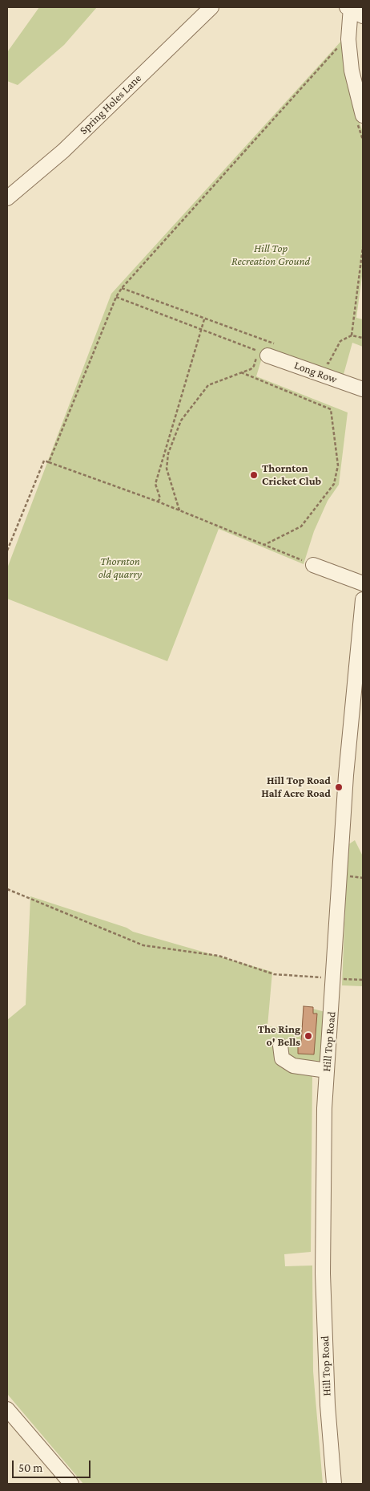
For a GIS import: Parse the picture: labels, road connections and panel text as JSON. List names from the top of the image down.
{
  "streets": {
    "street": ["Spring Holes Lane", "Long Row", "Hill Top Road"]
  },
  "parks": ["Hill Top Recreation Ground", "Thornton old quarry"],
  "places": ["Thornton Cricket Club", "Hill Top Road Half Acre Road", "The Ring o' Bells"],
  "scale_bar": "50 m"
}
